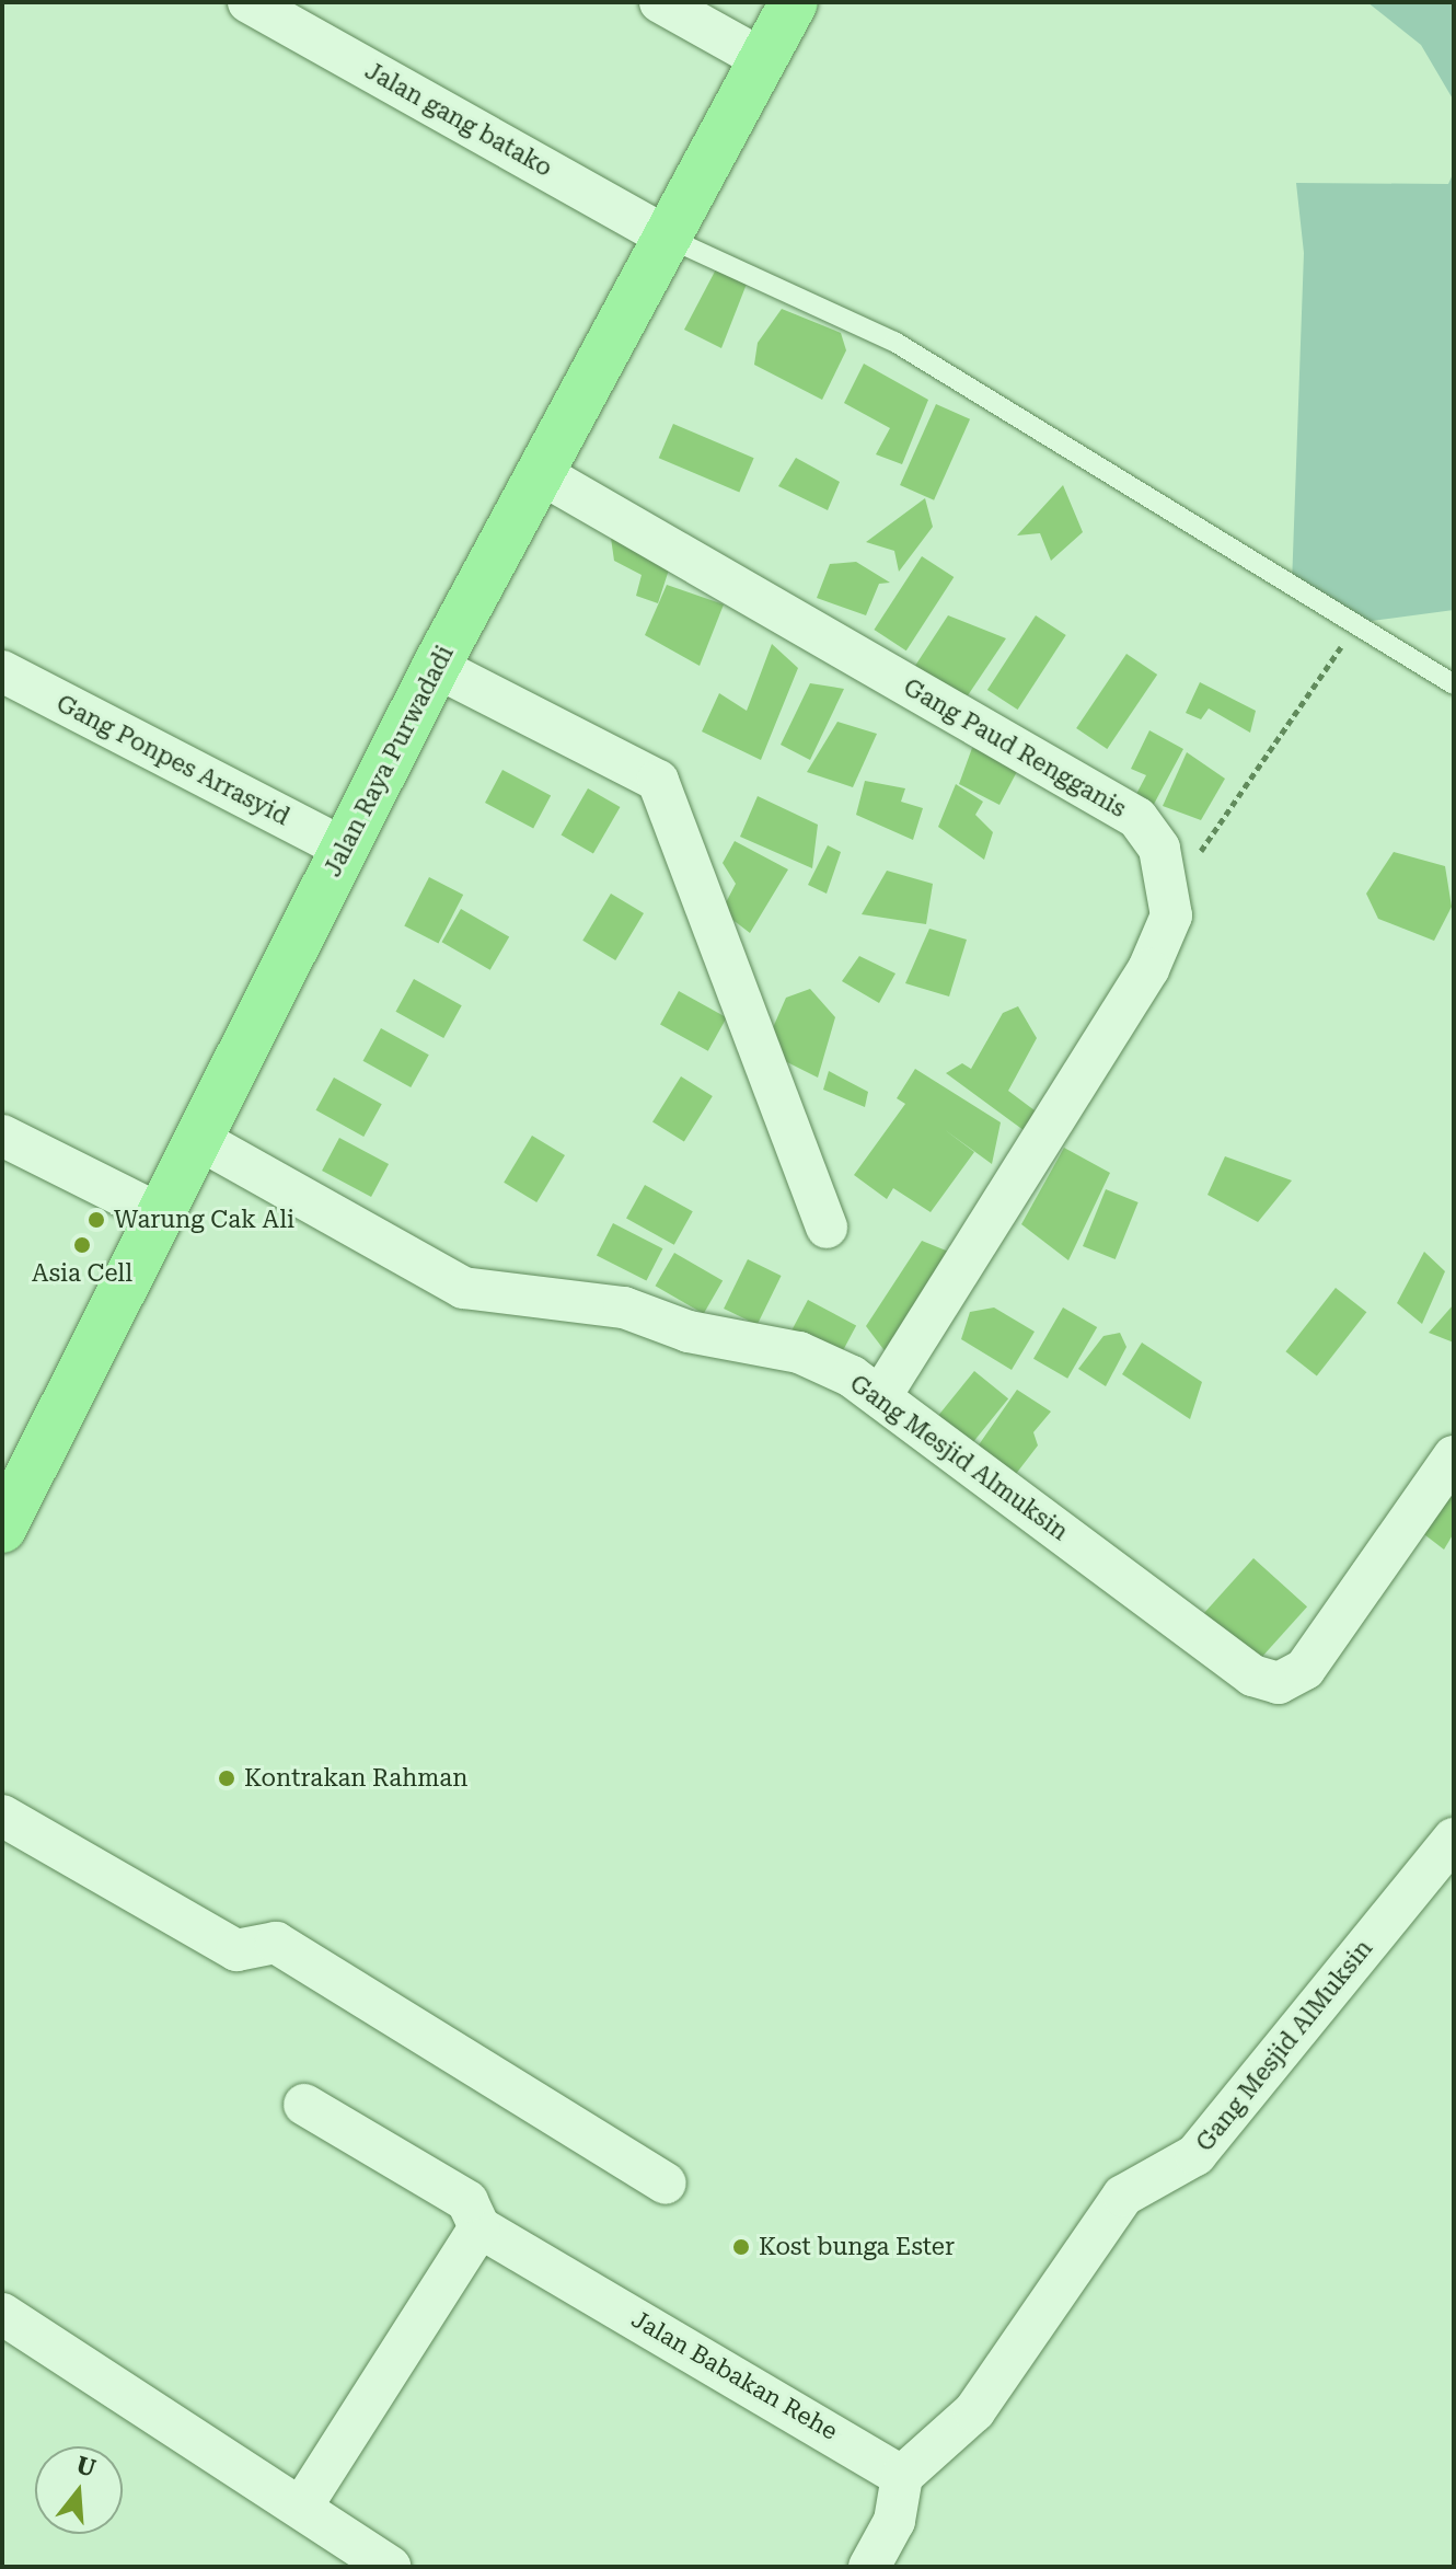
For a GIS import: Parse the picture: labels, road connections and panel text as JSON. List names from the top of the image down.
{
  "streets": {
    "main road": ["Jalan Raya Purwadadi"],
    "street": [
      "Jalan gang batako",
      "Gang Paud Rengganis",
      "Gang Ponpes Arrasyid",
      "Gang Mesjid Almuksin",
      "Gang Mesjid AlMuksin",
      "Jalan Babakan Rehe"
    ]
  },
  "crossings": [
    ["Jalan gang batako", "Jalan Raya Purwadadi"],
    ["Gang Paud Rengganis", "Jalan Raya Purwadadi"],
    ["Gang Ponpes Arrasyid", "Jalan Raya Purwadadi"],
    ["Jalan Raya Purwadadi", "Gang Mesjid Almuksin"],
    ["Gang Mesjid AlMuksin", "Jalan Babakan Rehe"]
  ],
  "places": [
    "Warung Cak Ali",
    "Asia Cell",
    "Kontrakan Rahman",
    "Kost bunga Ester"
  ],
  "north": "top"
}
